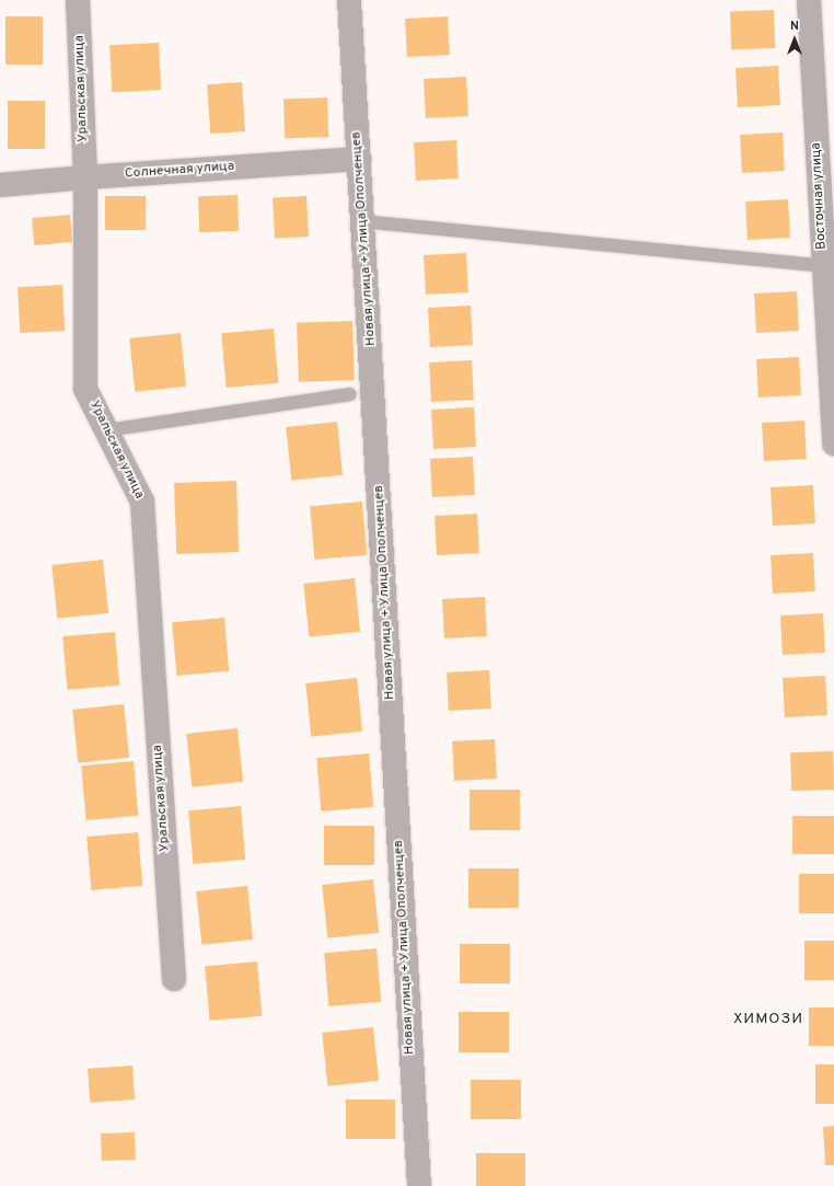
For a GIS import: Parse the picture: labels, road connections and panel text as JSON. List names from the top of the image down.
{
  "streets": {
    "street": [
      "Уральская улица",
      "Солнечная улица",
      "Восточная улица",
      "Новая улица + Улица Ополченцев"
    ]
  },
  "crossings": [
    ["Уральская улица", "Солнечная улица"],
    ["Солнечная улица", "Новая улица + Улица Ополченцев"]
  ],
  "districts": ["ХИМОЗИ"],
  "north": "top"
}
